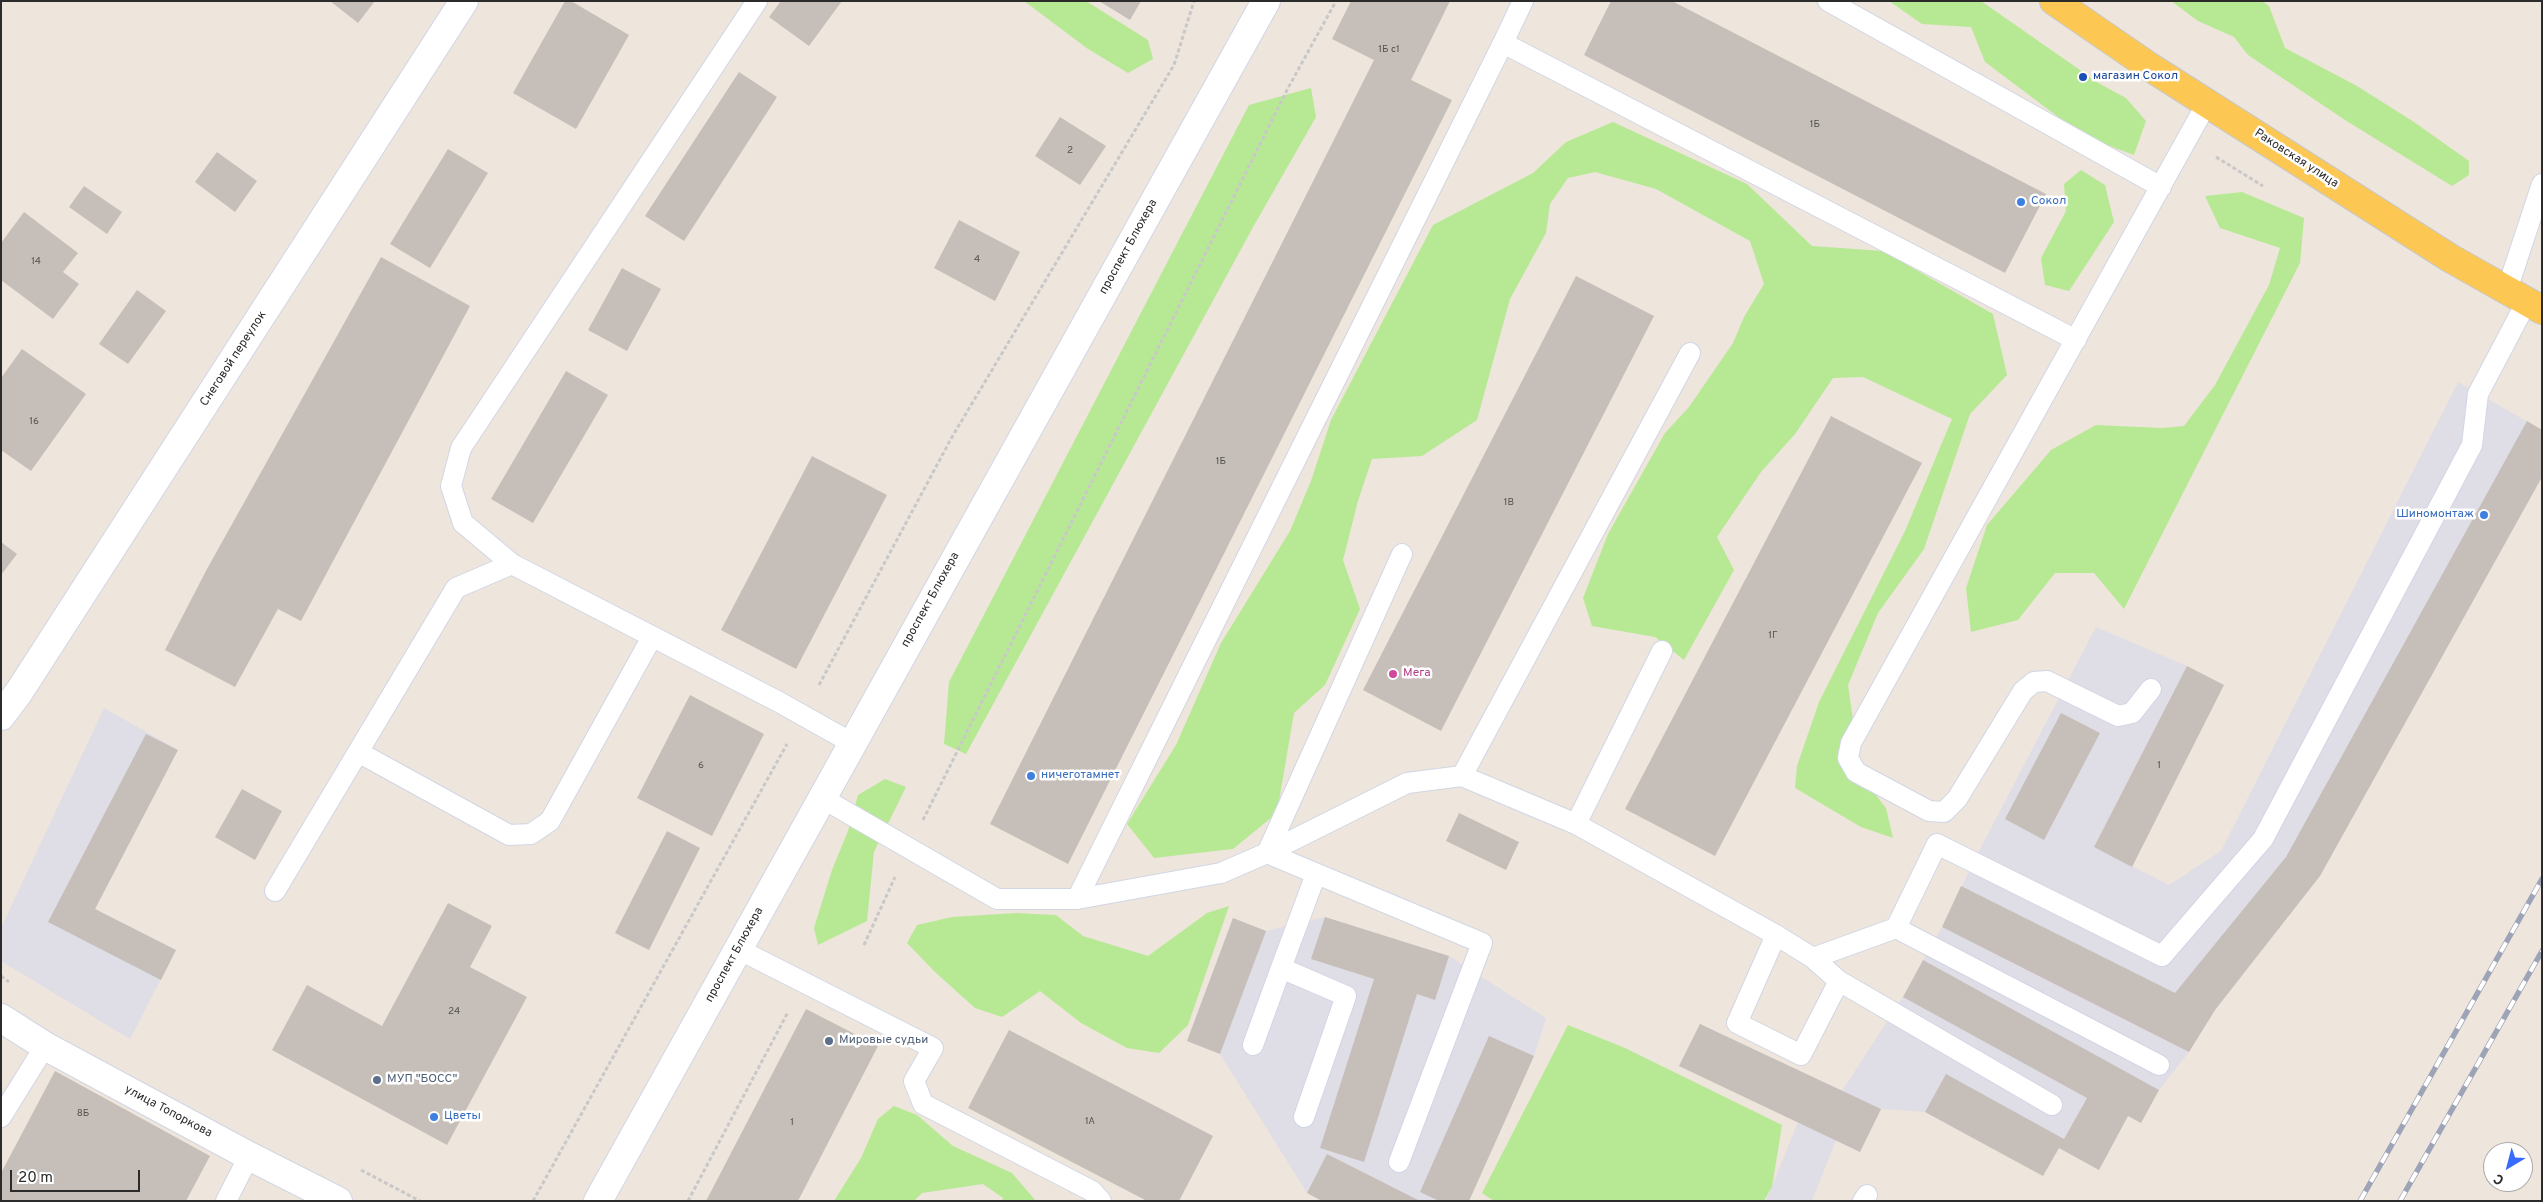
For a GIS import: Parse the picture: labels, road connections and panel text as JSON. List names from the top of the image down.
{
  "streets": {
    "main road": [
      "Раковская улица",
      "проспект Блюхера",
      "Снеговой переулок",
      "улица Топоркова"
    ]
  },
  "places": [
    "магазин Сокол",
    "Сокол",
    "Шиномонтаж",
    "Мега",
    "ничеготамнет",
    "Мировые судьи",
    "МУП \"БОСС\"",
    "Цветы"
  ],
  "house_numbers": [
    "1Б с1",
    "1Б",
    "2",
    "4",
    "14",
    "16",
    "1Б",
    "1В",
    "1Г",
    "6",
    "1",
    "24",
    "8Б",
    "1А",
    "1"
  ],
  "scale_bar": "20 m",
  "north": "bottom left"
}
